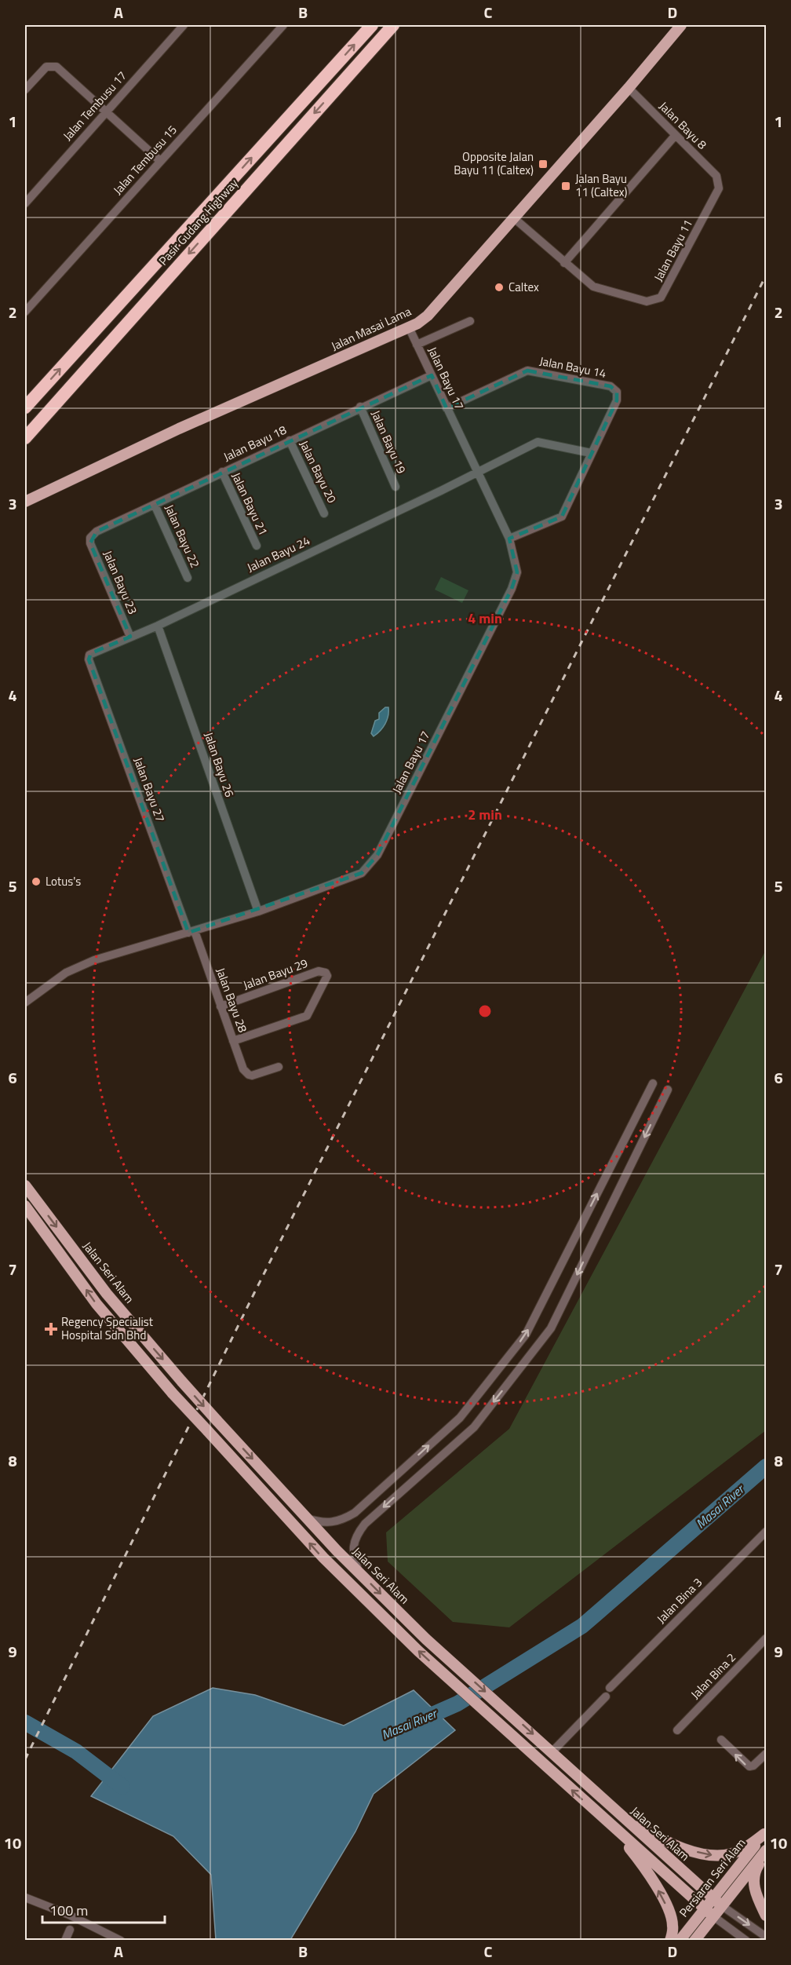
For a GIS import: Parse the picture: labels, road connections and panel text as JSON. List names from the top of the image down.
{
  "streets": {
    "highway": ["Pasir Gudang Highway"],
    "main road": ["Jalan Masai Lama", "Jalan Seri Alam", "Persiaran Seri Alam"],
    "street": [
      "Jalan Tembusu 17",
      "Jalan Bayu 8",
      "Jalan Tembusu 15",
      "Jalan Bayu 11",
      "Jalan Bayu 14",
      "Jalan Bayu 17",
      "Jalan Bayu 19",
      "Jalan Bayu 18",
      "Jalan Bayu 20",
      "Jalan Bayu 21",
      "Jalan Bayu 22",
      "Jalan Bayu 24",
      "Jalan Bayu 23",
      "Jalan Bayu 26",
      "Jalan Bayu 27",
      "Jalan Bayu 29",
      "Jalan Bayu 28",
      "Jalan Bina 3",
      "Jalan Bina 2"
    ]
  },
  "crossings": [
    ["Jalan Bayu 8", "Jalan Bayu 11"],
    ["Jalan Bayu 8", "Jalan Masai Lama"],
    ["Jalan Bayu 11", "Jalan Masai Lama"],
    ["Jalan Masai Lama", "Jalan Bayu 17"],
    ["Jalan Bayu 14", "Jalan Bayu 17"],
    ["Jalan Bayu 14", "Jalan Bayu 24"],
    ["Jalan Bayu 17", "Jalan Bayu 18"],
    ["Jalan Bayu 17", "Jalan Bayu 24"],
    ["Jalan Bayu 17", "Jalan Bayu 26"],
    ["Jalan Bayu 17", "Jalan Bayu 27"],
    ["Jalan Bayu 17", "Jalan Bayu 28"],
    ["Jalan Bayu 19", "Jalan Bayu 18"],
    ["Jalan Bayu 18", "Jalan Bayu 20"],
    ["Jalan Bayu 18", "Jalan Bayu 21"],
    ["Jalan Bayu 18", "Jalan Bayu 22"],
    ["Jalan Bayu 18", "Jalan Bayu 23"],
    ["Jalan Bayu 24", "Jalan Bayu 23"],
    ["Jalan Bayu 24", "Jalan Bayu 26"],
    ["Jalan Bayu 24", "Jalan Bayu 27"],
    ["Jalan Bayu 27", "Jalan Bayu 28"],
    ["Jalan Bayu 29", "Jalan Bayu 28"],
    ["Jalan Seri Alam", "Persiaran Seri Alam"]
  ],
  "water": ["Masai River"],
  "places": {
    "transit": ["Opposite Jalan Bayu 11 (Caltex)", "Jalan Bayu 11 (Caltex)"],
    "other": ["Caltex", "Lotus's"],
    "health": ["Regency Specialist Hospital Sdn Bhd"]
  },
  "scale_bar": "100 m",
  "grid": {
    "columns": [
      "A",
      "B",
      "C",
      "D"
    ],
    "rows": [
      "1",
      "2",
      "3",
      "4",
      "5",
      "6",
      "7",
      "8",
      "9",
      "10"
    ]
  },
  "rings": ["4 min", "2 min"]
}
